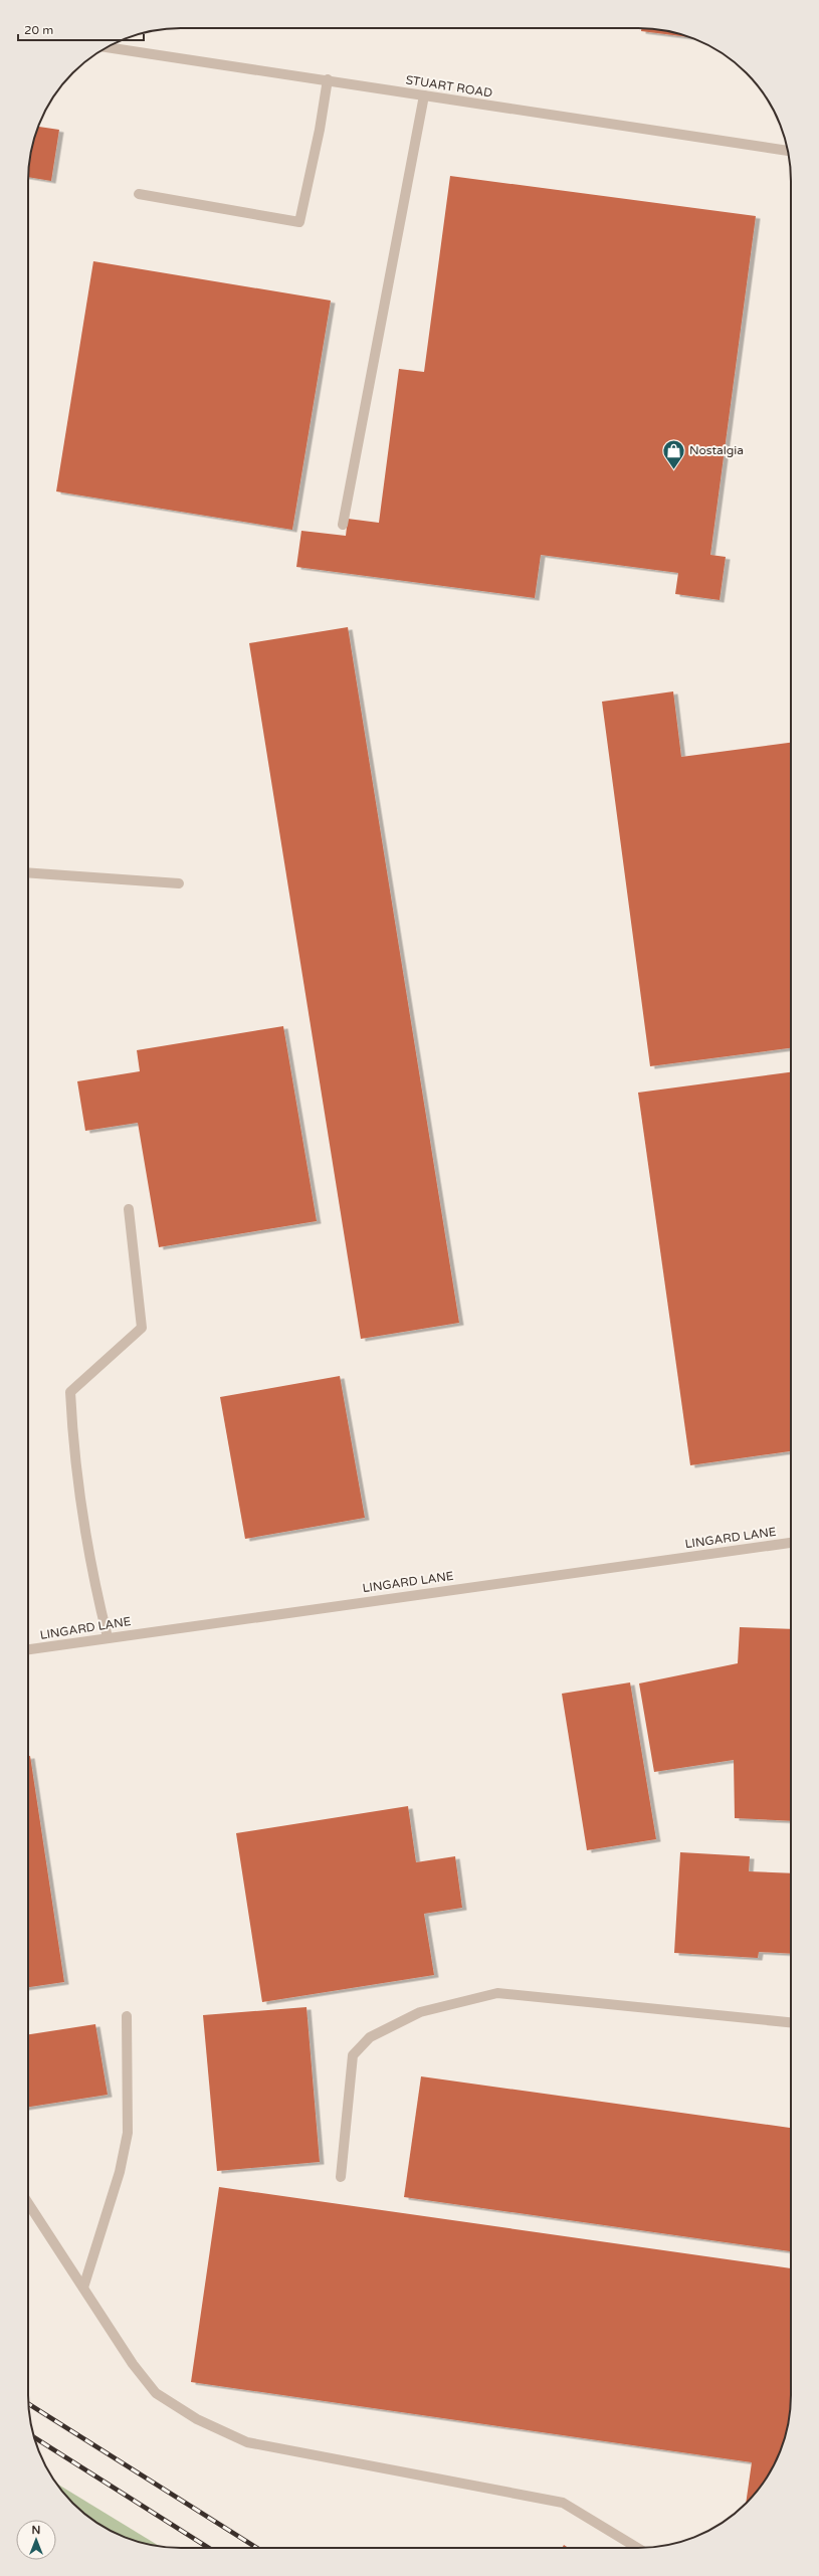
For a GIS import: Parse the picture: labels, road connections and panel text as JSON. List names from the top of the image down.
{
  "streets": {
    "street": ["STUART ROAD", "LINGARD LANE"]
  },
  "places": {
    "shop": ["Nostalgia"]
  },
  "scale_bar": "20 m",
  "north": "top"
}
